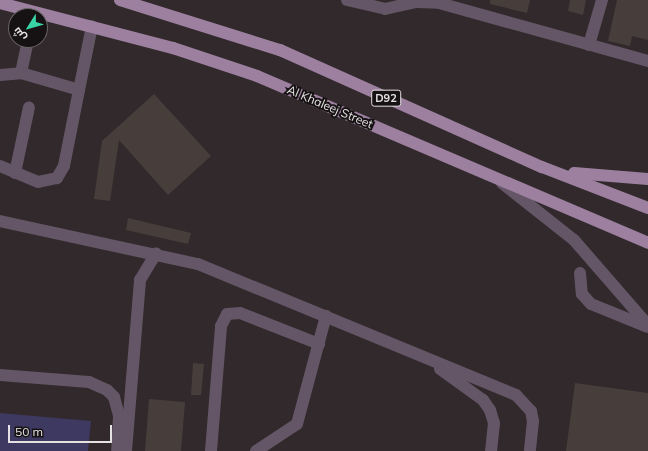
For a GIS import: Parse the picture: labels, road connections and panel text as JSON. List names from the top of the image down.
{
  "streets": {
    "main road": ["D92", "Al Khaleej Street"]
  },
  "scale_bar": "50 m",
  "north": "bottom left"
}
